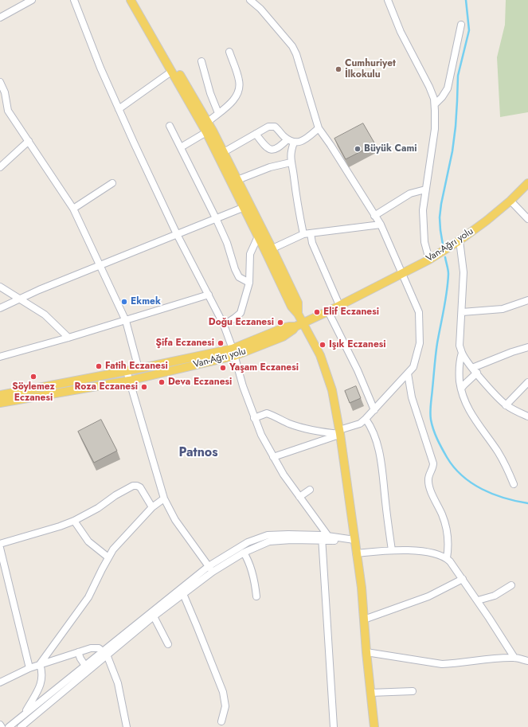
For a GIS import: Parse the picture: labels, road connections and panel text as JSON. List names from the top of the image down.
{
  "streets": {
    "main road": ["Van-Ağrı yolu"]
  },
  "districts": ["Patnos"],
  "places": [
    "Cumhuriyet İlkokulu",
    "Büyük Cami",
    "Ekmek",
    "Elif Eczanesi",
    "Doğu Eczanesi",
    "Şifa Eczanesi",
    "Işık Eczanesi",
    "Fatih Eczanesi",
    "Yaşam Eczanesi",
    "Söylemez Eczanesi",
    "Deva Eczanesi",
    "Roza Eczanesi"
  ]
}
